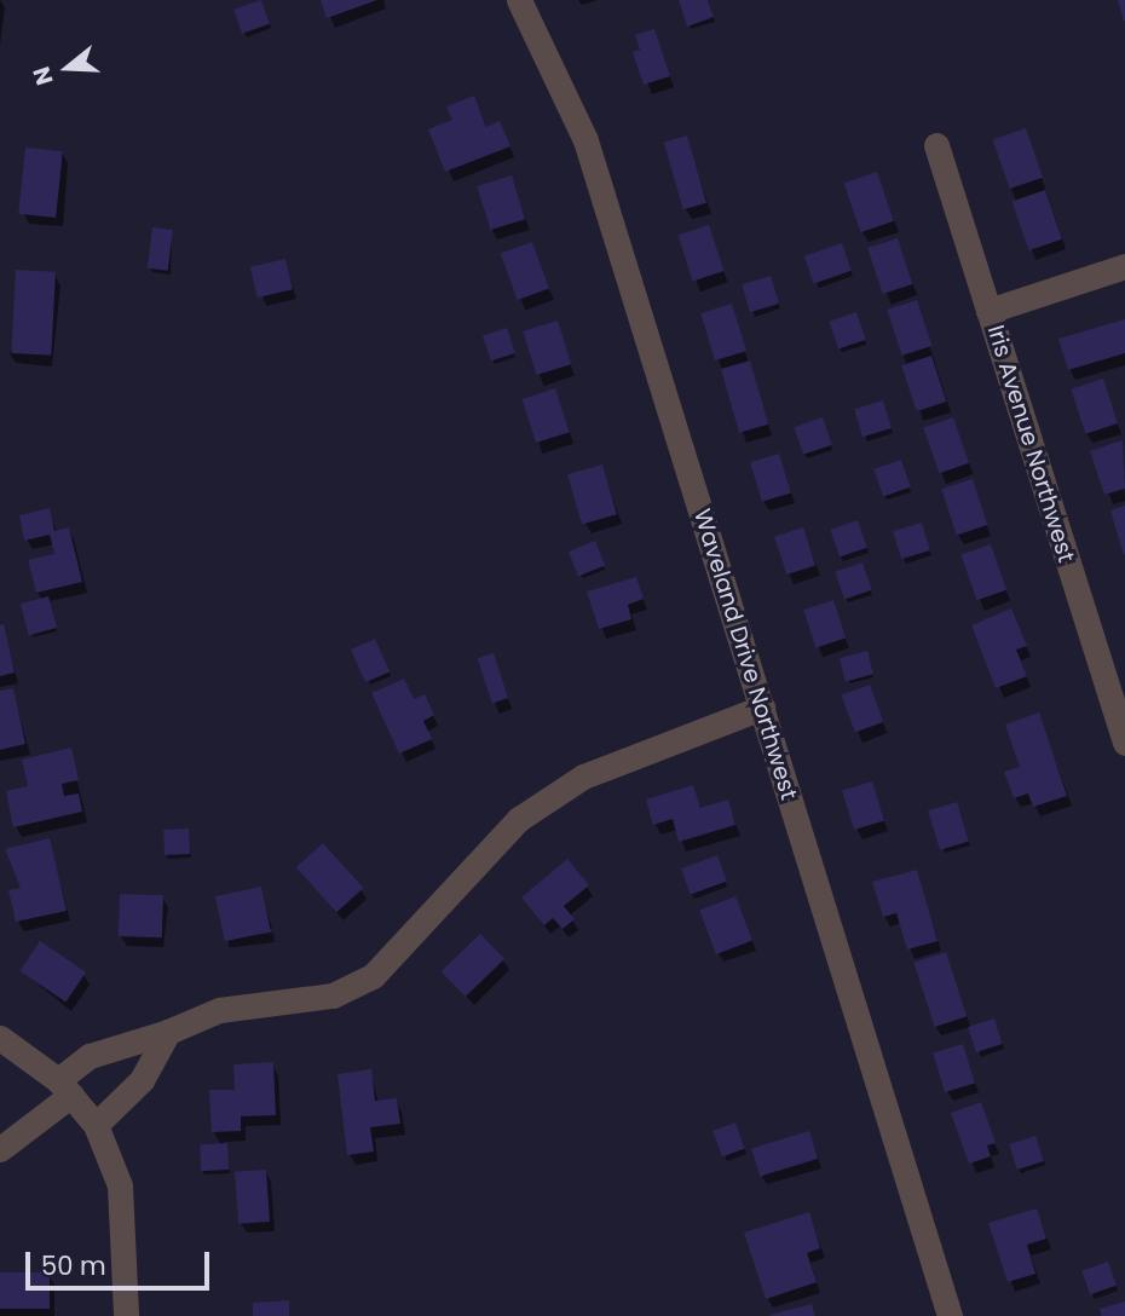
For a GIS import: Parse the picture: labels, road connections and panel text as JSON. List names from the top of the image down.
{
  "streets": {
    "street": ["Iris Avenue Northwest", "Waveland Drive Northwest"]
  },
  "scale_bar": "50 m",
  "north": "left"
}
